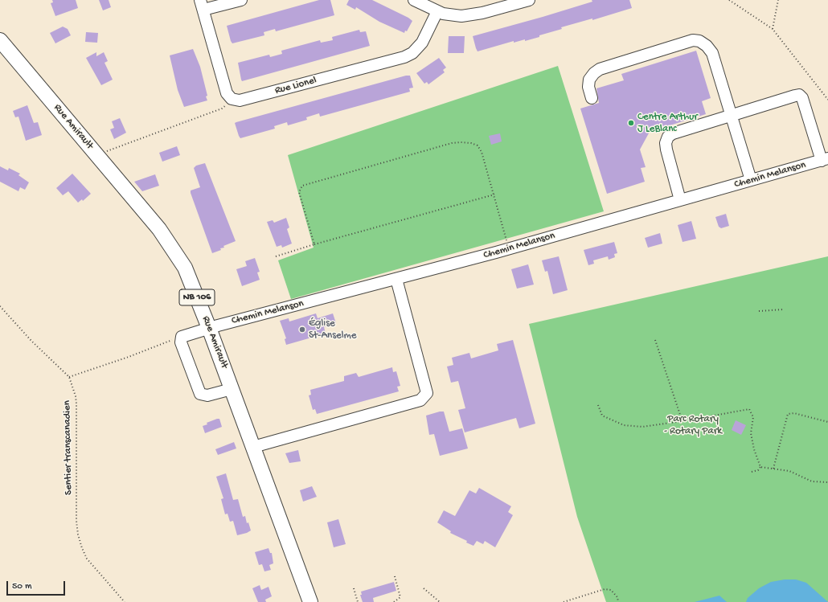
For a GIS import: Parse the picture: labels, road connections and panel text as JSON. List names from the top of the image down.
{
  "streets": {
    "main road": ["Rue Amirault", "NB 106"],
    "street": ["Rue Lionel", "Chemin Melanson"],
    "path": ["Sentier transcanadien"]
  },
  "crossings": [
    ["Rue Amirault", "Chemin Melanson"]
  ],
  "parks": ["Parc Rotary - Rotary Park"],
  "places": ["Centre Arthur J LeBlanc", "Église St-Anselme"],
  "scale_bar": "50 m"
}
